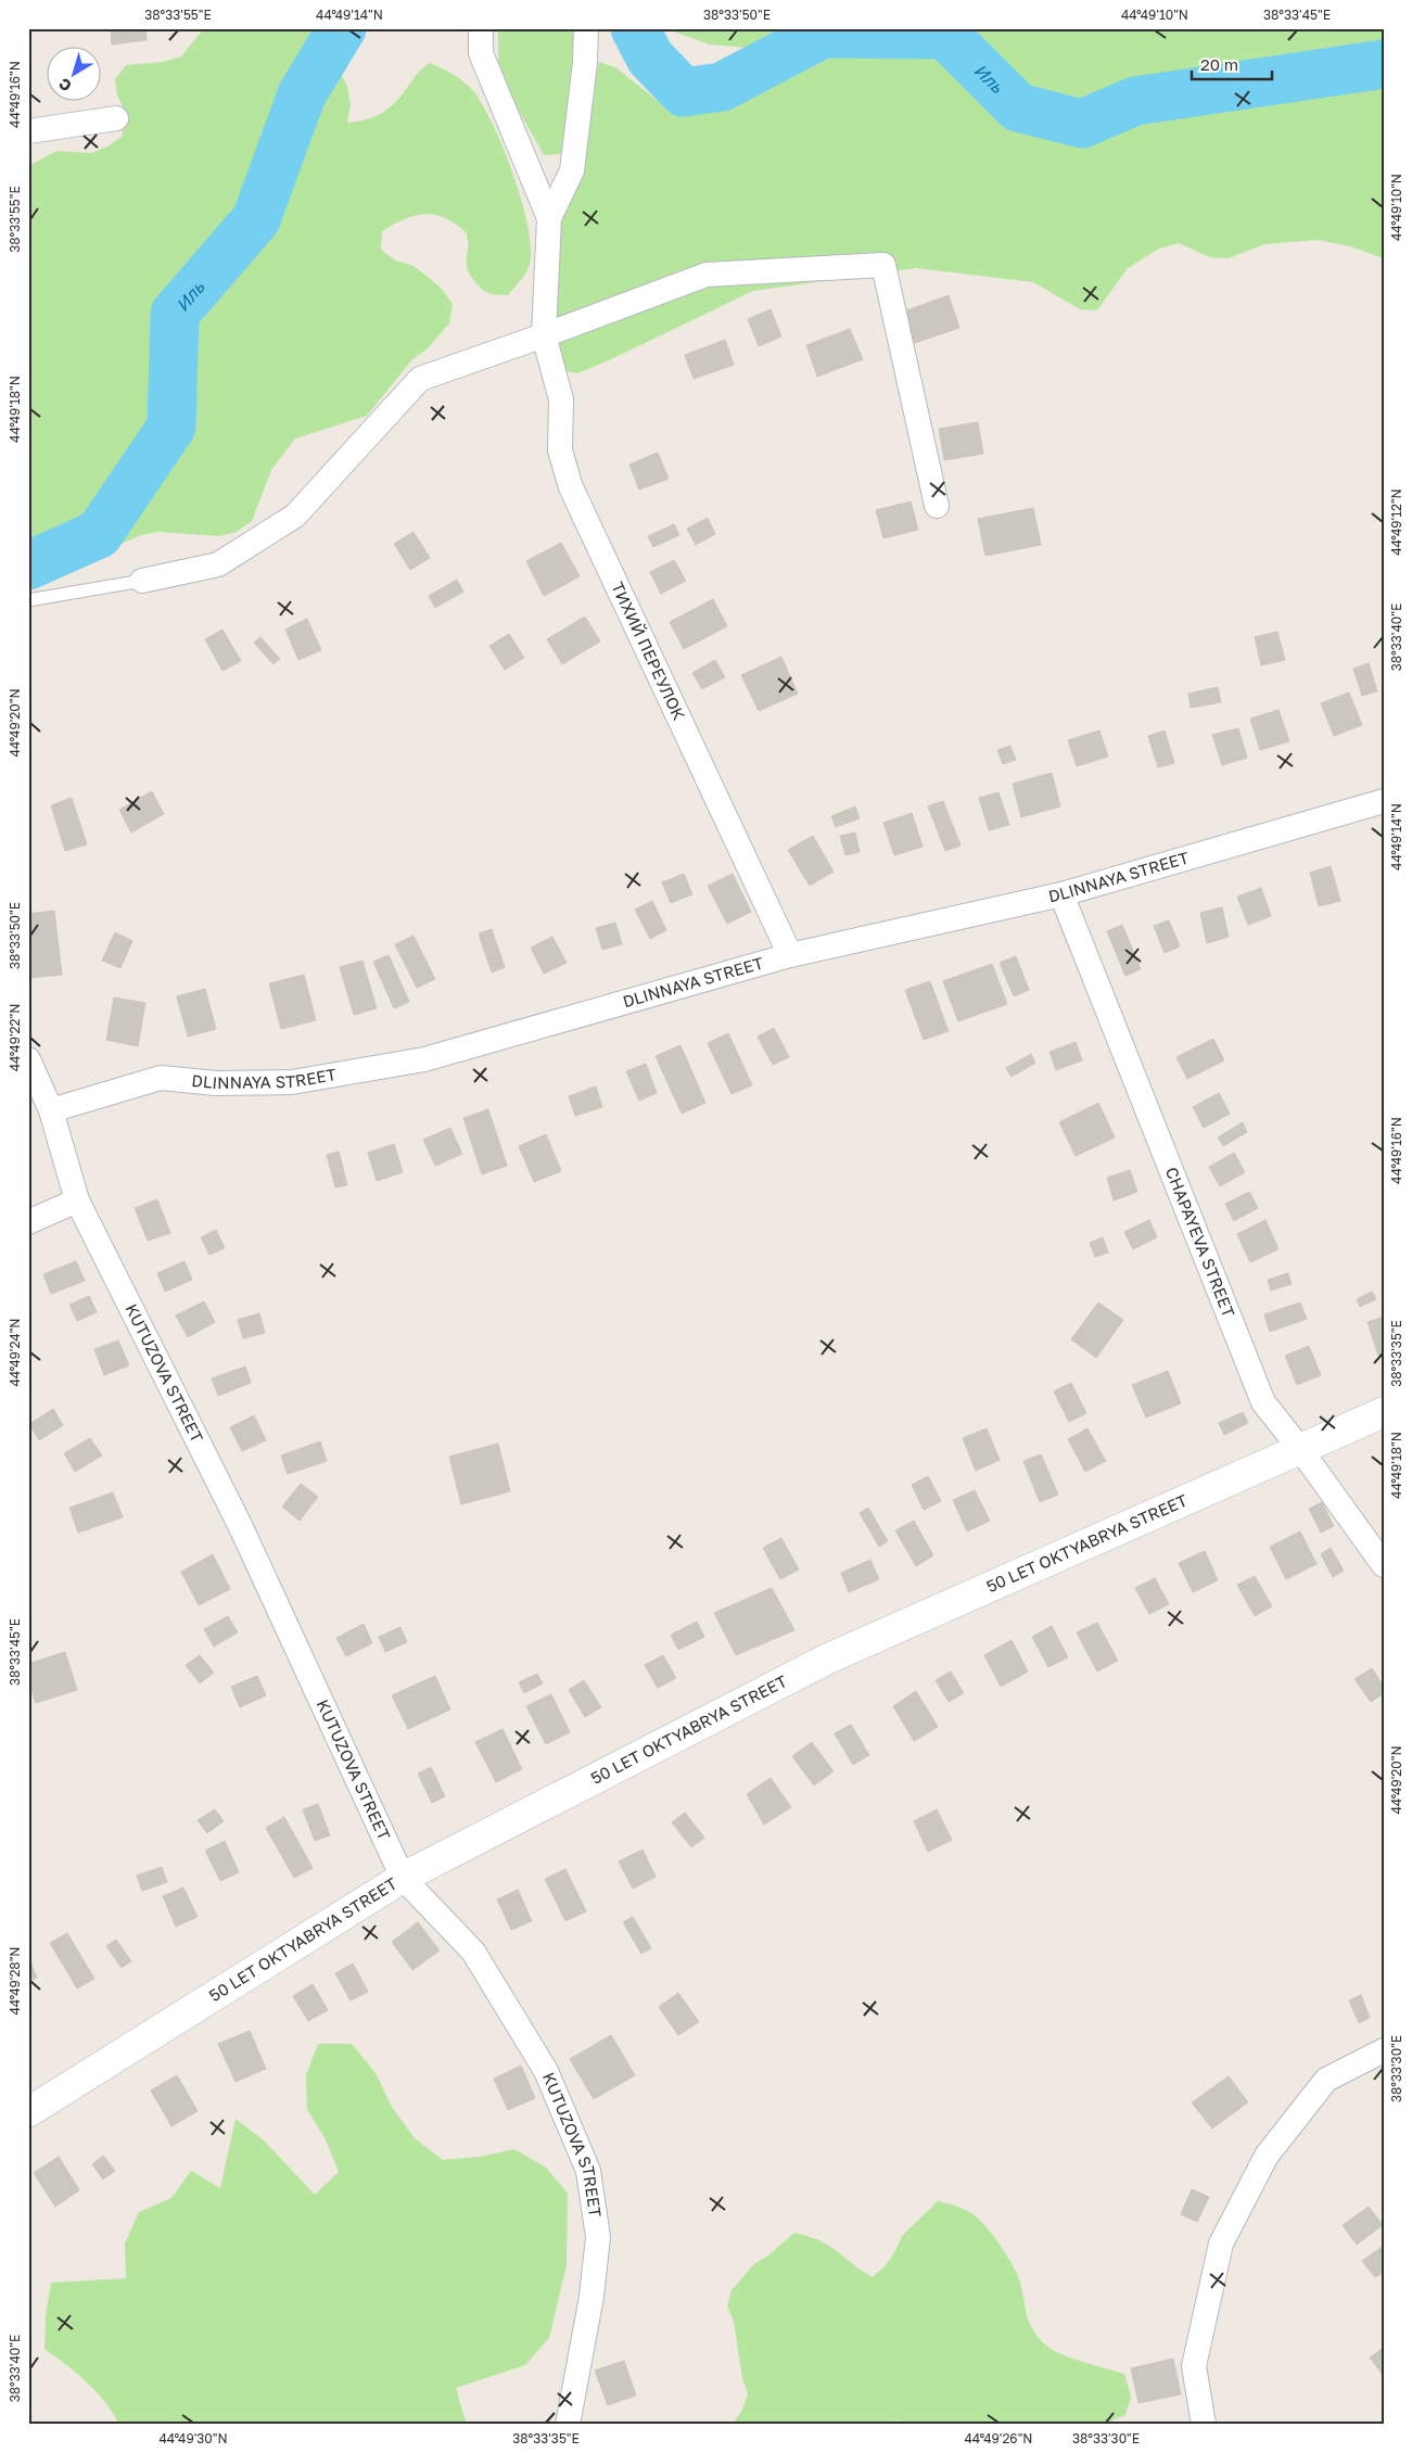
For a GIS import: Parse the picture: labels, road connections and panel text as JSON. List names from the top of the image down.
{
  "streets": {
    "street": [
      "ТИХИЙ ПЕРЕУЛОК",
      "DLINNAYA STREET",
      "CHAPAYEVA STREET",
      "KUTUZOVA STREET",
      "50 LET OKTYABRYA STREET"
    ]
  },
  "crossings": [
    ["ТИХИЙ ПЕРЕУЛОК", "DLINNAYA STREET"],
    ["DLINNAYA STREET", "CHAPAYEVA STREET"],
    ["DLINNAYA STREET", "KUTUZOVA STREET"],
    ["CHAPAYEVA STREET", "50 LET OKTYABRYA STREET"],
    ["KUTUZOVA STREET", "50 LET OKTYABRYA STREET"]
  ],
  "water": ["Иль"],
  "scale_bar": "20 m",
  "north": "bottom left",
  "coordinates": [
    "38°33'55\"E",
    "44°49'14\"N",
    "38°33'50\"E",
    "44°49'10\"N",
    "38°33'45\"E",
    "44°49'16\"N",
    "44°49'18\"N",
    "44°49'12\"N",
    "38°33'40\"E",
    "44°49'20\"N",
    "44°49'22\"N",
    "44°49'24\"N",
    "38°33'35\"E",
    "44°49'28\"N",
    "38°33'30\"E",
    "44°49'30\"N",
    "44°49'26\"N"
  ]
}
